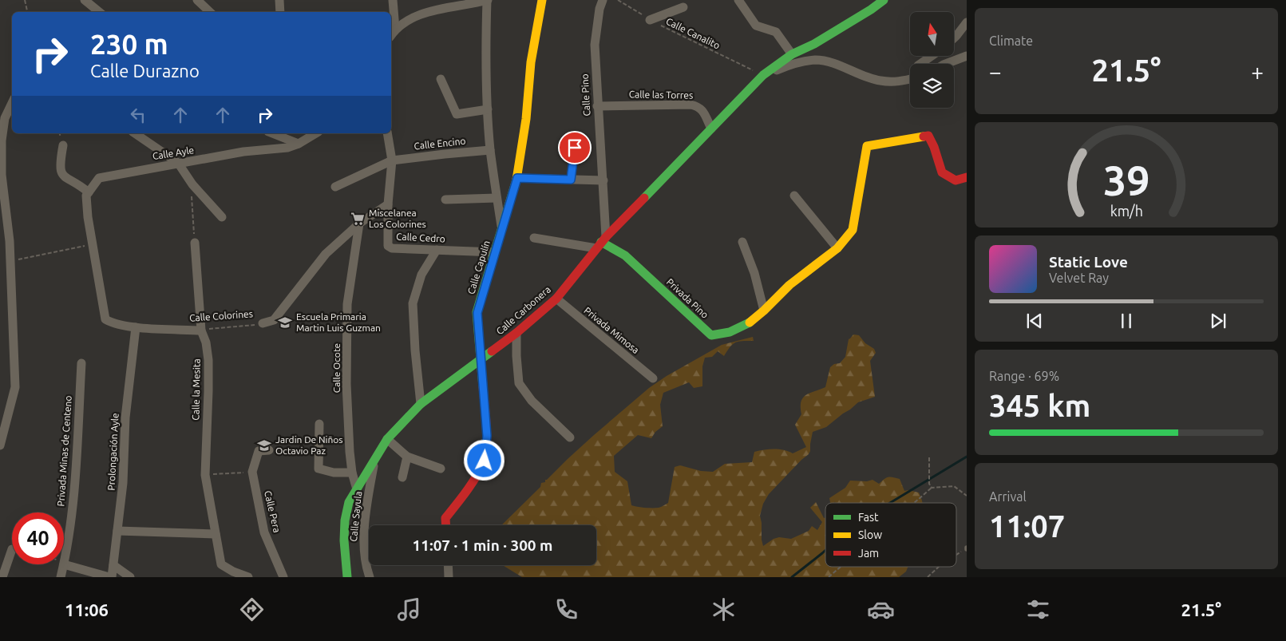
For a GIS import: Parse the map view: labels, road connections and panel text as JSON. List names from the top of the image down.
{
  "streets": {
    "street": [
      "Calle Pino",
      "Calle las Torres",
      "Calle Encino",
      "Calle Ayle",
      "Calle Cedro",
      "Calle Capulín",
      "Privada Pino",
      "Calle Carbonera",
      "Calle Colorines",
      "Privada Mimosa",
      "Calle Ocote",
      "Calle la Mesita",
      "Privada Minas de Centeno",
      "Prolongación Ayle",
      "Calle Pera",
      "Calle Sayula"
    ],
    "path": ["Calle Canalito"]
  },
  "crossings": [
    ["Calle Canalito", "Calle Carbonera"],
    ["Calle Pino", "Calle las Torres"],
    ["Calle Pino", "Privada Pino"],
    ["Calle Pino", "Calle Carbonera"],
    ["Calle las Torres", "Calle Carbonera"],
    ["Calle Cedro", "Calle Capulín"],
    ["Calle Cedro", "Calle Colorines"],
    ["Calle Capulín", "Calle Carbonera"],
    ["Privada Pino", "Calle Carbonera"],
    ["Calle Carbonera", "Privada Mimosa"],
    ["Calle Carbonera", "Calle Ocote"],
    ["Calle Carbonera", "Calle Sayula"],
    ["Calle Colorines", "Calle Ocote"],
    ["Calle Colorines", "Calle la Mesita"],
    ["Calle Colorines", "Prolongación Ayle"]
  ],
  "places": {
    "supermarket": ["Miscelanea Los Colorines"],
    "school or university": ["Escuela Primaria Martin Luis Guzman", "Jardin De Niños Octavio Paz"]
  },
  "legend": ["Fast", "Slow", "Jam"],
  "north": "top",
  "page": {
    "tile": [
      "Climate",
      ["Range · 69%", "345 km"],
      ["Arrival", "11:07"]
    ],
    "turn": ["230 m", "Calle Durazno"],
    "heat": ["−", "21.5°", "+"],
    "song": ["Static Love", "Velvet Ray"],
    "limit": "40",
    "trip": "11:07 · 1 min · 300 m",
    "tabs": ["11:06", "21.5°"],
    "gauge": ["39", "km/h"]
  }
}
